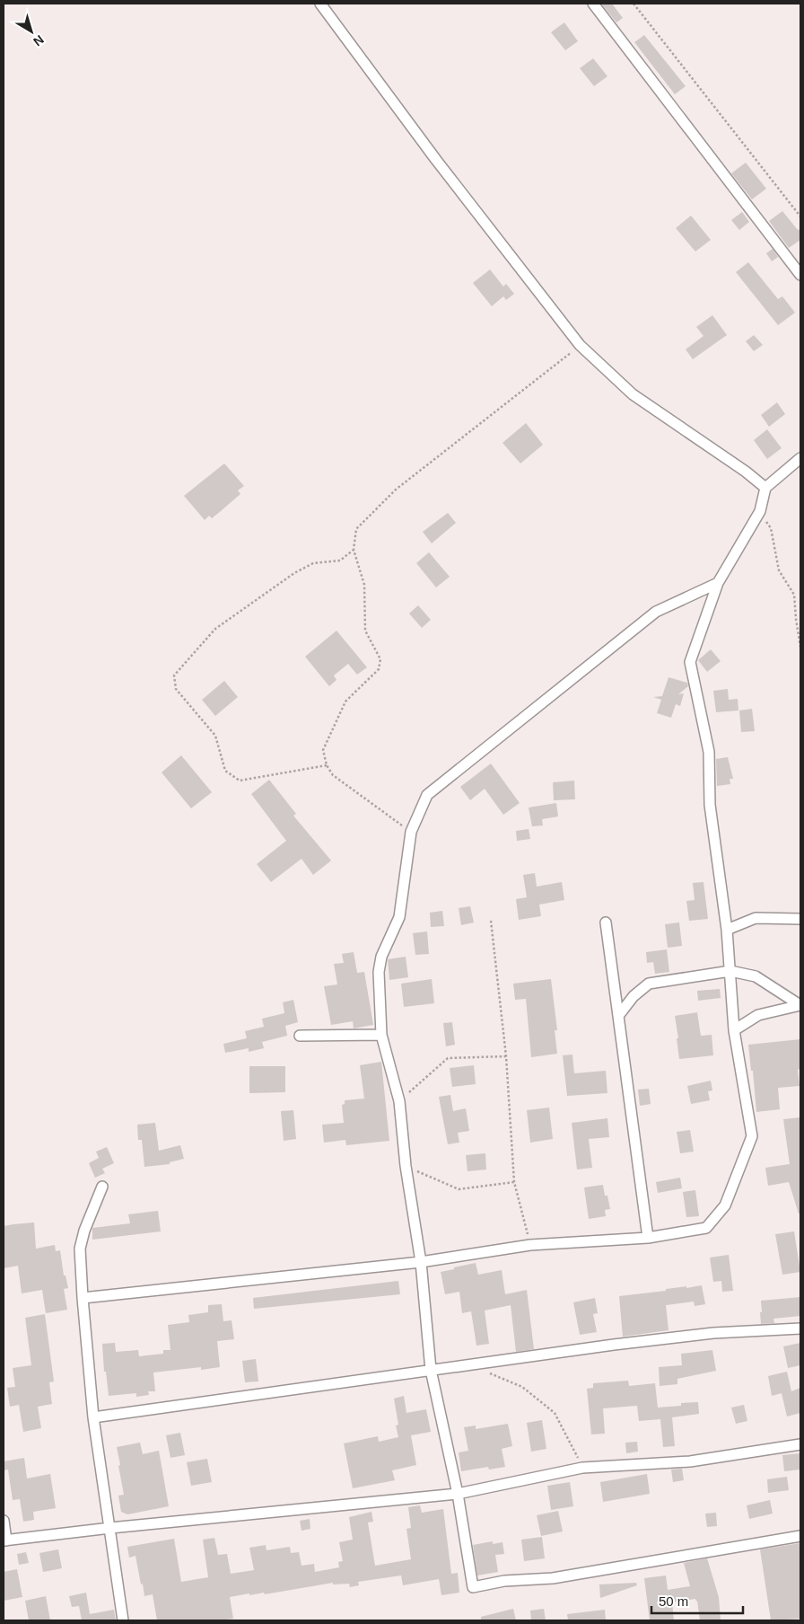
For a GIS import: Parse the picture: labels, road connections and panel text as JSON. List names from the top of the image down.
{
  "scale_bar": "50 m",
  "north": "bottom right"
}
